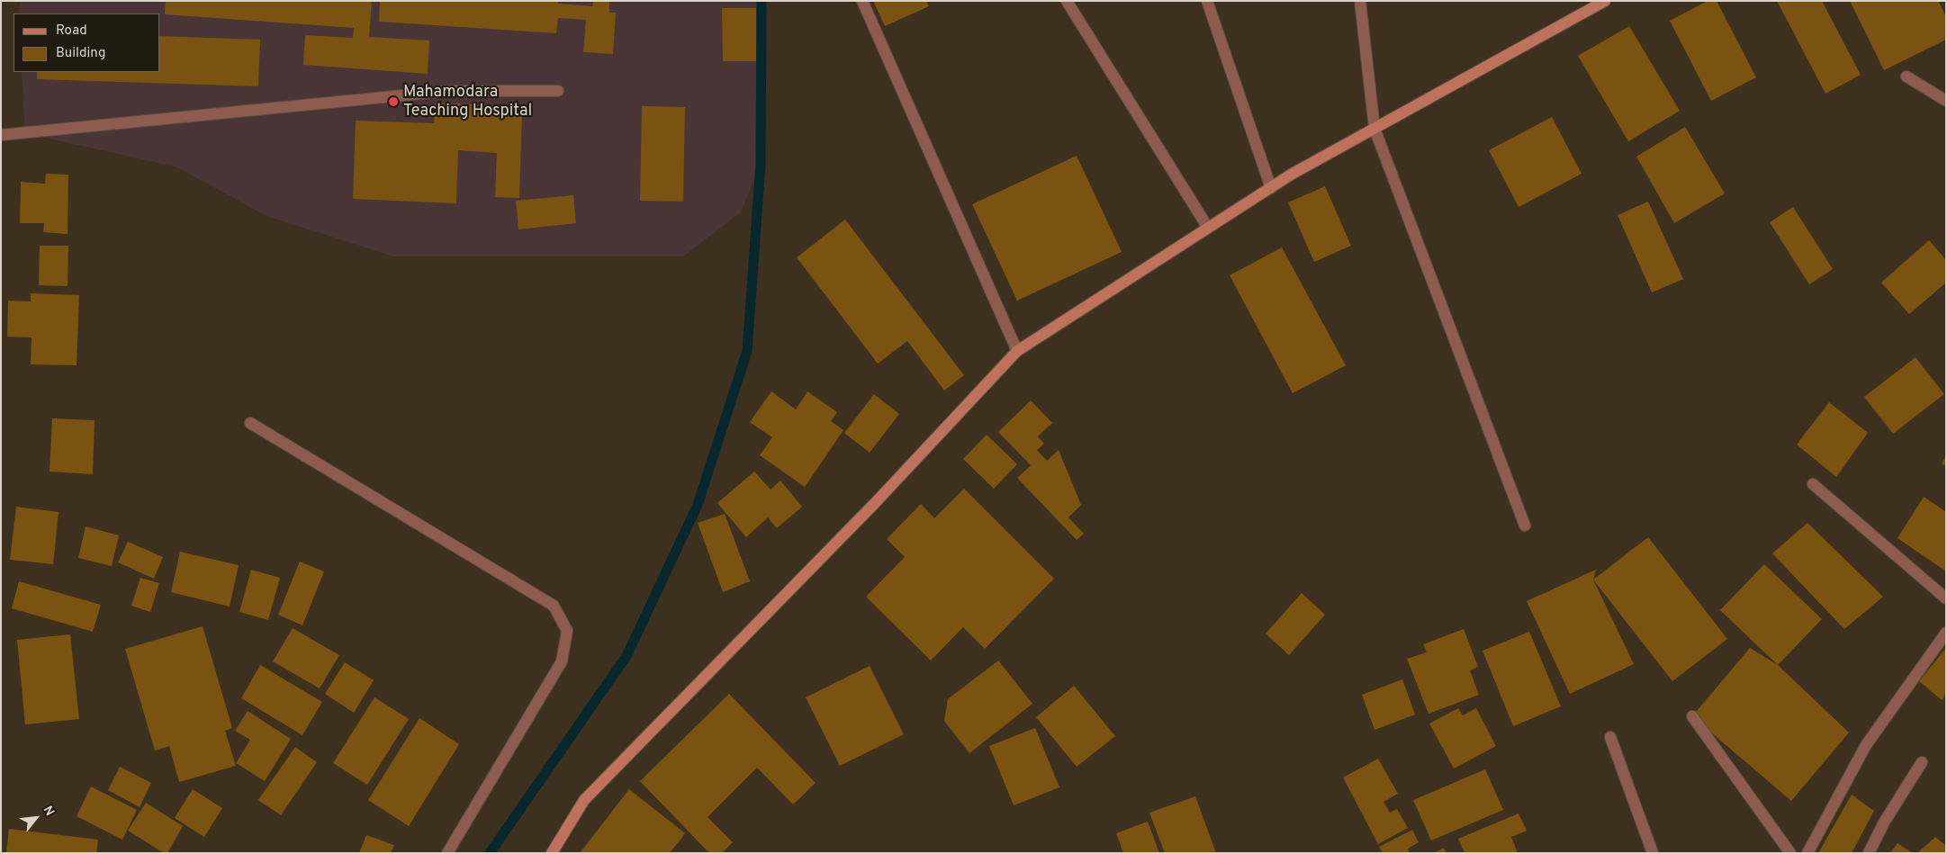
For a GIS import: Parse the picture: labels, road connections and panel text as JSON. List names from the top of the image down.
{
  "places": ["Mahamodara Teaching Hospital"],
  "legend": ["Road", "Building"],
  "north": "top right"
}
